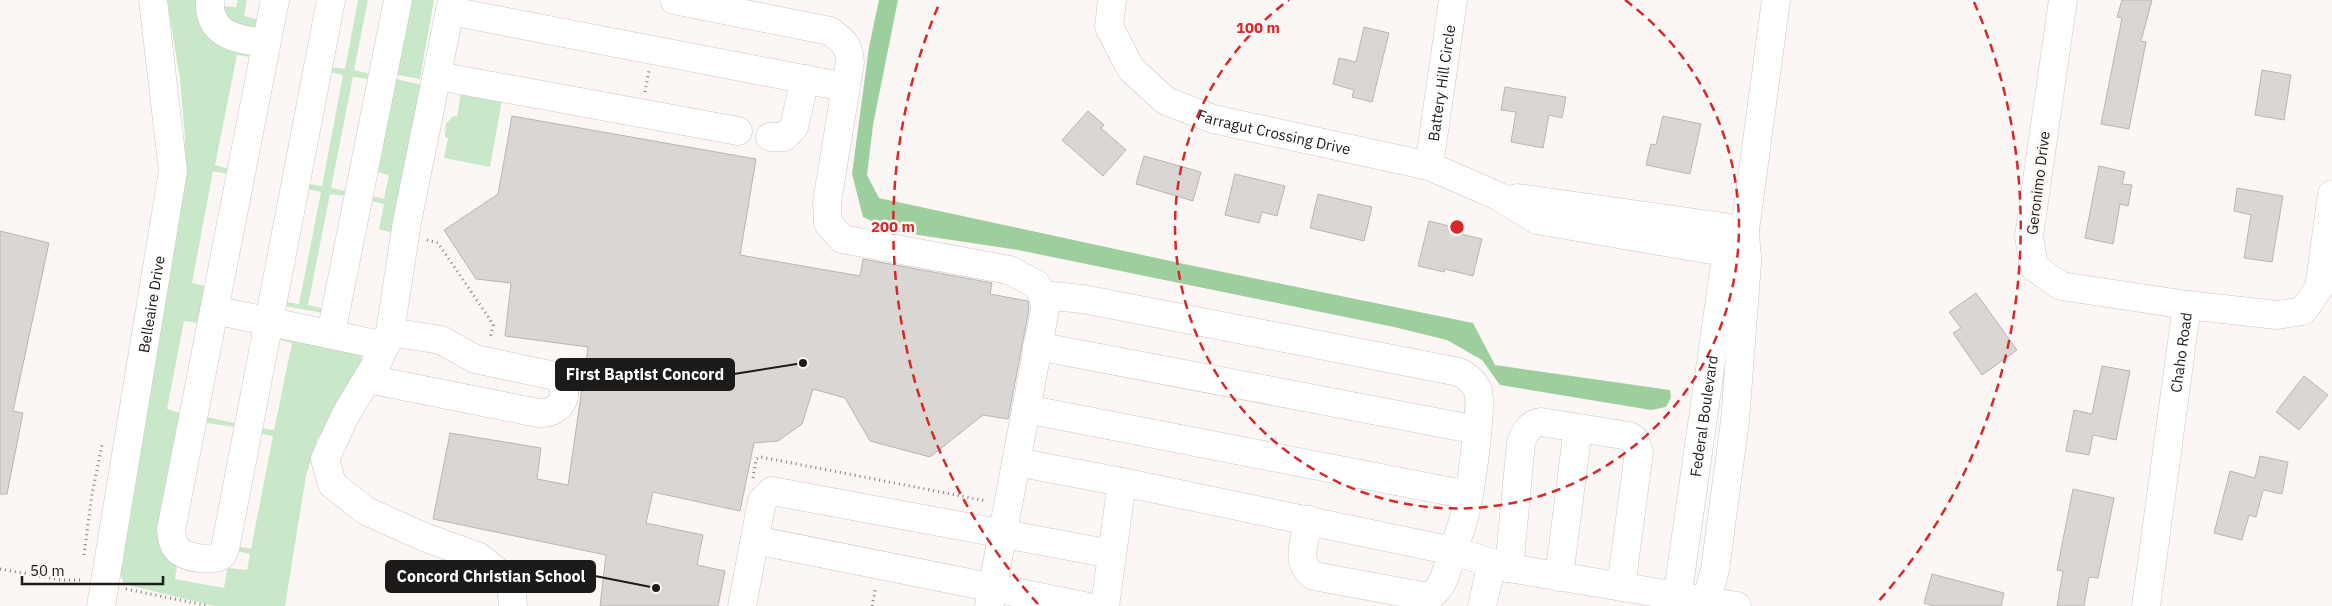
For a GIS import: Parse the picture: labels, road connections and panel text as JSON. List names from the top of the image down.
{
  "streets": {
    "street": [
      "Battery Hill Circle",
      "Farragut Crossing Drive",
      "Geronimo Drive",
      "Belleaire Drive",
      "Chaho Road",
      "Federal Boulevard"
    ]
  },
  "crossings": [
    ["Battery Hill Circle", "Farragut Crossing Drive"],
    ["Farragut Crossing Drive", "Federal Boulevard"],
    ["Geronimo Drive", "Chaho Road"]
  ],
  "places": ["First Baptist Concord", "Concord Christian School"],
  "scale_bar": "50 m",
  "rings": ["100 m", "200 m"]
}
